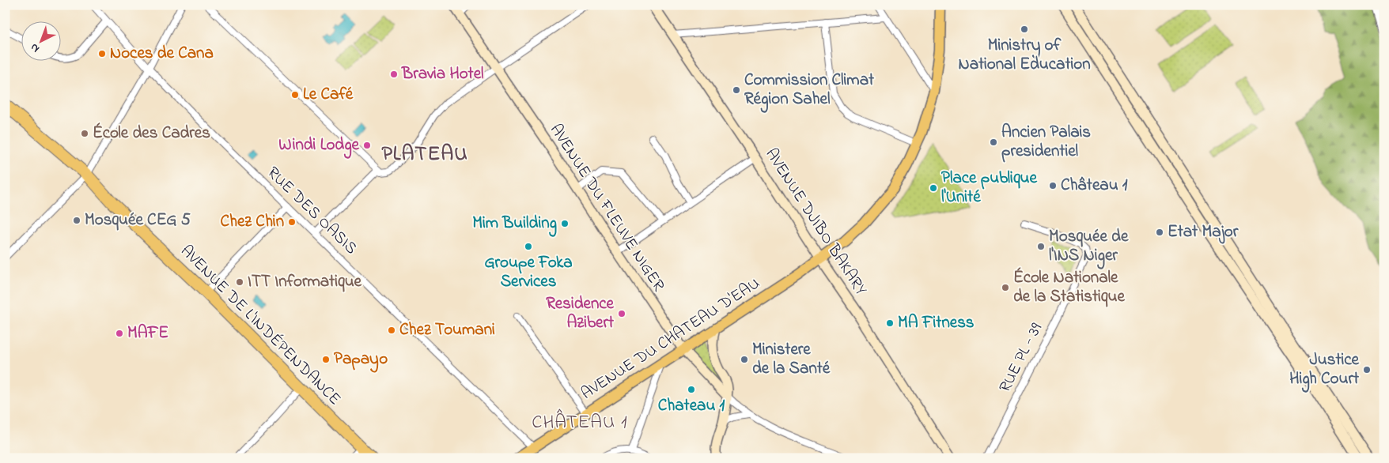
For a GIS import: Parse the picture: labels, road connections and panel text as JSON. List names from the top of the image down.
{
  "streets": {
    "highway": ["AVENUE DE L'INDÉPENDANCE"],
    "main road": ["AVENUE DU CHATEAU D'EAU"],
    "street": [
      "AVENUE DU FLEUVE NIGER",
      "RUE DES OASIS",
      "AVENUE DJIBO BAKARY",
      "RUE PL - 39"
    ]
  },
  "crossings": [
    ["AVENUE DU FLEUVE NIGER", "AVENUE DU CHATEAU D'EAU"],
    ["RUE DES OASIS", "AVENUE DU CHATEAU D'EAU"],
    ["AVENUE DJIBO BAKARY", "AVENUE DU CHATEAU D'EAU"]
  ],
  "districts": ["PLATEAU", "CHÂTEAU 1"],
  "places": [
    "Ministry of National Education",
    "Noces de Cana",
    "Bravia Hotel",
    "Commission Climat Région Sahel",
    "Le Café",
    "École des Cadres",
    "Ancien Palais presidentiel",
    "Windi Lodge",
    "Château 1",
    "Place publique l'Unité",
    "Mosquée CEG 5",
    "Chez Chin",
    "Mim Building",
    "Etat Major",
    "Groupe Foka Services",
    "Mosquée de l'INS Niger",
    "ITT Informatique",
    "École Nationale de la Statistique",
    "Residence Azibert",
    "MA Fitness",
    "Chez Toumani",
    "MAFE",
    "Papayo",
    "Ministere de la Santé",
    "Justice High Court",
    "Chateau 1"
  ],
  "north": "bottom left"
}
